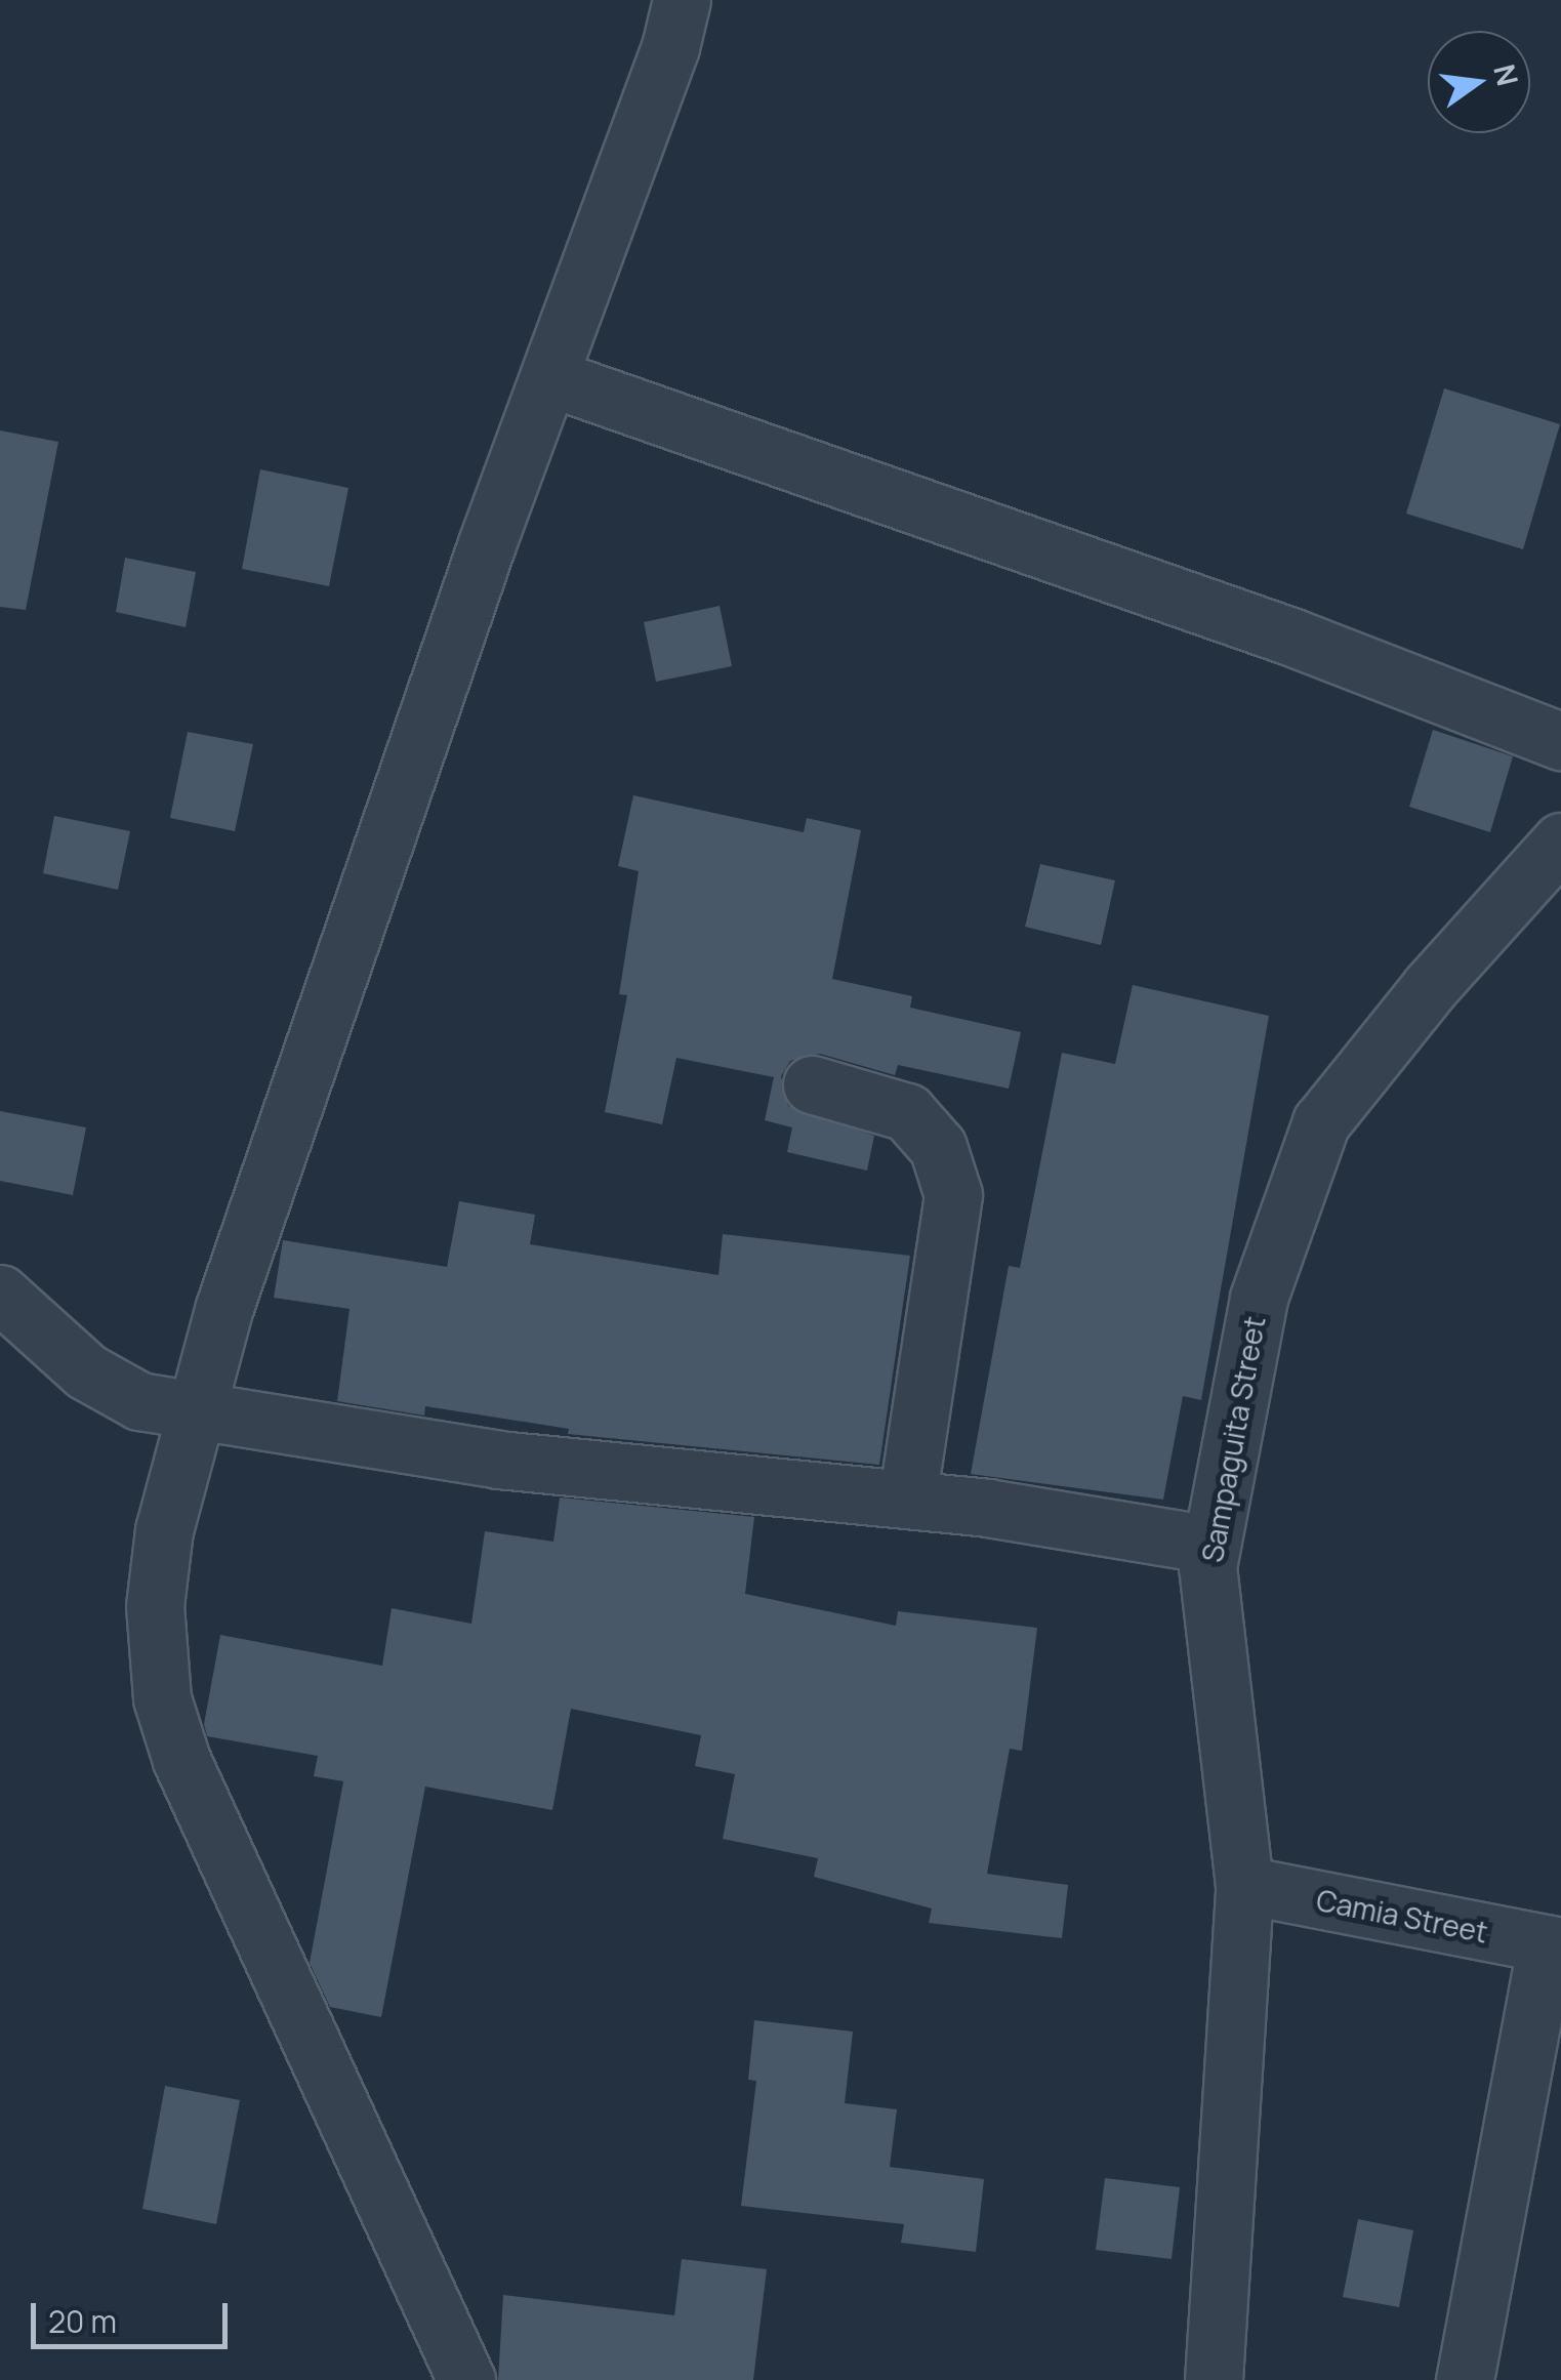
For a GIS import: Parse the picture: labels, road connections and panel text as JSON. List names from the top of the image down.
{
  "streets": {
    "street": ["Sampaguita Street", "Camia Street"]
  },
  "crossings": [
    ["Sampaguita Street", "Camia Street"]
  ],
  "scale_bar": "20 m",
  "north": "right"
}
